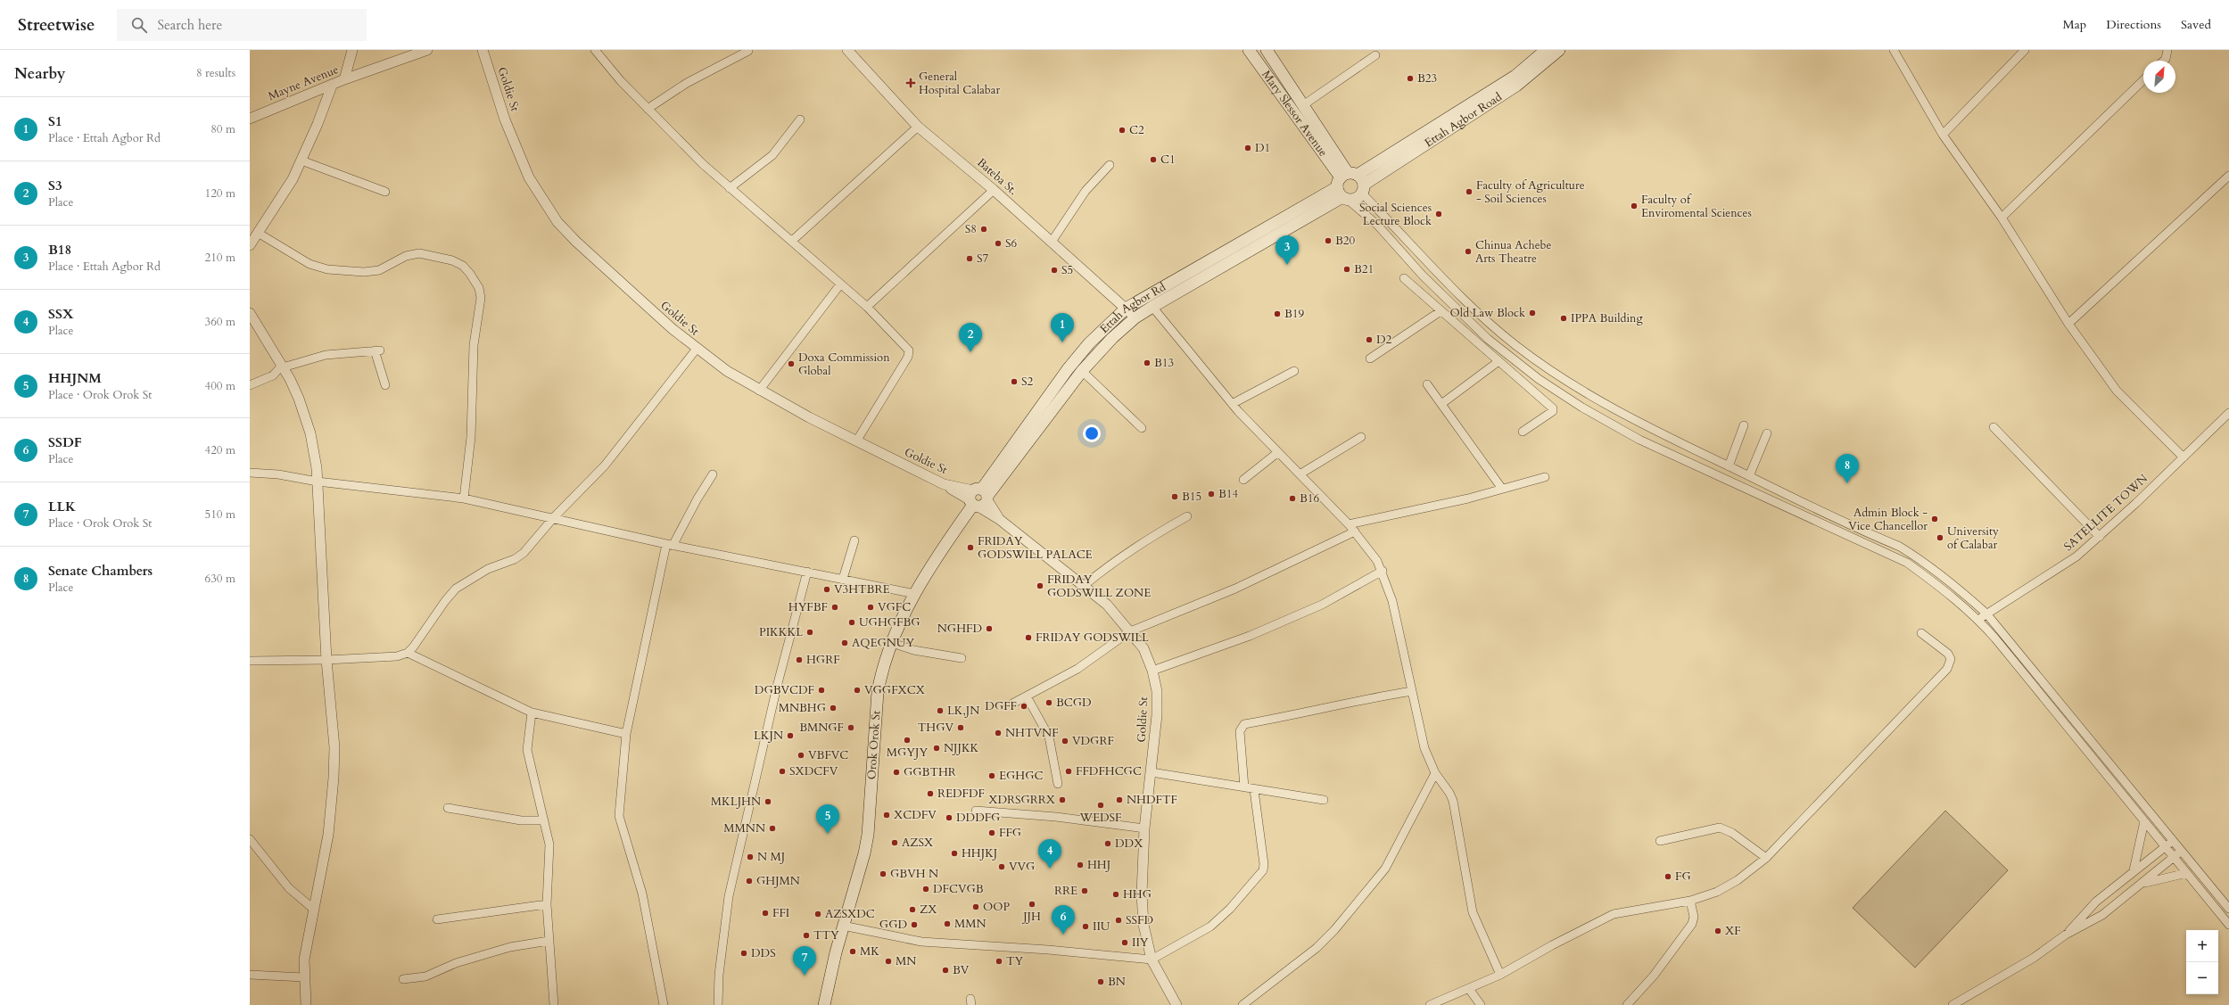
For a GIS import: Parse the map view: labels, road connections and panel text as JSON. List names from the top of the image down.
{
  "streets": {
    "main road": [
      "Mary Slessor Avenue",
      "Ettah Agbor Road",
      "Ettah Agbor Rd",
      "Orok Orok St"
    ],
    "street": [
      "Mayne Avenue",
      "Goldie St",
      "Bateba St.",
      "SATELLITE TOWN"
    ]
  },
  "crossings": [
    ["Goldie St", "Ettah Agbor Rd"],
    ["Goldie St", "Orok Orok St"],
    ["Mary Slessor Avenue", "Ettah Agbor Road"],
    ["Mary Slessor Avenue", "Ettah Agbor Rd"],
    ["Ettah Agbor Road", "Ettah Agbor Rd"],
    ["Bateba St.", "Ettah Agbor Rd"],
    ["Ettah Agbor Rd", "Orok Orok St"]
  ],
  "places": {
    "other": [
      "B23",
      "C2",
      "D1",
      "C1",
      "Faculty of Agriculture - Soil Sciences",
      "Faculty of Enviromental Sciences",
      "Social Sciences Lecture Block",
      "S8",
      "B20",
      "S6",
      "Chinua Achebe Arts Theatre",
      "S7",
      "B21",
      "S5",
      "Old Law Block",
      "B19",
      "IPPA Building",
      "D2",
      "B13",
      "Doxa Commission Global",
      "S2",
      "B14",
      "B15",
      "B16",
      "Admin Block - Vice Chancellor",
      "University of Calabar",
      "FRIDAY GODSWILL PALACE",
      "FRIDAY GODSWILL ZONE",
      "V3HTBRE",
      "HYFBF",
      "VGFC",
      "UGHGFBG",
      "NGHFD",
      "PIKKKL",
      "FRIDAY GODSWILL",
      "AQEGNUY",
      "HGRF",
      "DGBVCDF",
      "VGGFXCX",
      "BCGD",
      "DGFF",
      "MNBHG",
      "LK,JN",
      "BMNGF",
      "THGV",
      "NHTVNF",
      "LKJN",
      "MGYJY",
      "VDGRF",
      "NJJKK",
      "VBFVC",
      "SXDCFV",
      "FFDFHCGC",
      "GGBTHR",
      "EGHGC",
      "REDFDF",
      "XDRSGRRX",
      "NHDFTF",
      "MKLJHN",
      "WEDSF",
      "XCDFV",
      "DDDFG",
      "MMNN",
      "FFG",
      "AZSX",
      "DDX",
      "HHJKJ",
      "N MJ",
      "HHJ",
      "VVG",
      "GBVH N",
      "FG",
      "GHJMN",
      "DFCVGB",
      "RRE",
      "HHG",
      "JJH",
      "OOP",
      "ZX",
      "FFI",
      "AZSXDC",
      "SSFD",
      "MMN",
      "GGD",
      "IIU",
      "XF",
      "TTY",
      "IIY",
      "MK",
      "DDS",
      "MN",
      "TY",
      "BV",
      "BN"
    ],
    "health": ["General Hospital Calabar"]
  },
  "north": "top right",
  "page": {
    "header": "Streetwise",
    "search": "Search here",
    "nav": ["Map", "Directions", "Saved"],
    "heading": ["Nearby", "8 results"],
    "list": [
      {
        "mark": "1",
        "name": "S1",
        "note": "Place · Ettah Agbor Rd",
        "value": "80 m"
      },
      {
        "mark": "2",
        "name": "S3",
        "note": "Place",
        "value": "120 m"
      },
      {
        "mark": "3",
        "name": "B18",
        "note": "Place · Ettah Agbor Rd",
        "value": "210 m"
      },
      {
        "mark": "4",
        "name": "SSX",
        "note": "Place",
        "value": "360 m"
      },
      {
        "mark": "5",
        "name": "HHJNM",
        "note": "Place · Orok Orok St",
        "value": "400 m"
      },
      {
        "mark": "6",
        "name": "SSDF",
        "note": "Place",
        "value": "420 m"
      },
      {
        "mark": "7",
        "name": "LLK",
        "note": "Place · Orok Orok St",
        "value": "510 m"
      },
      {
        "mark": "8",
        "name": "Senate Chambers",
        "note": "Place",
        "value": "630 m"
      }
    ],
    "pins": [
      "3",
      "1",
      "2",
      "8",
      "5",
      "4",
      "6",
      "7"
    ],
    "map_buttons": ["+", "−"]
  }
}
